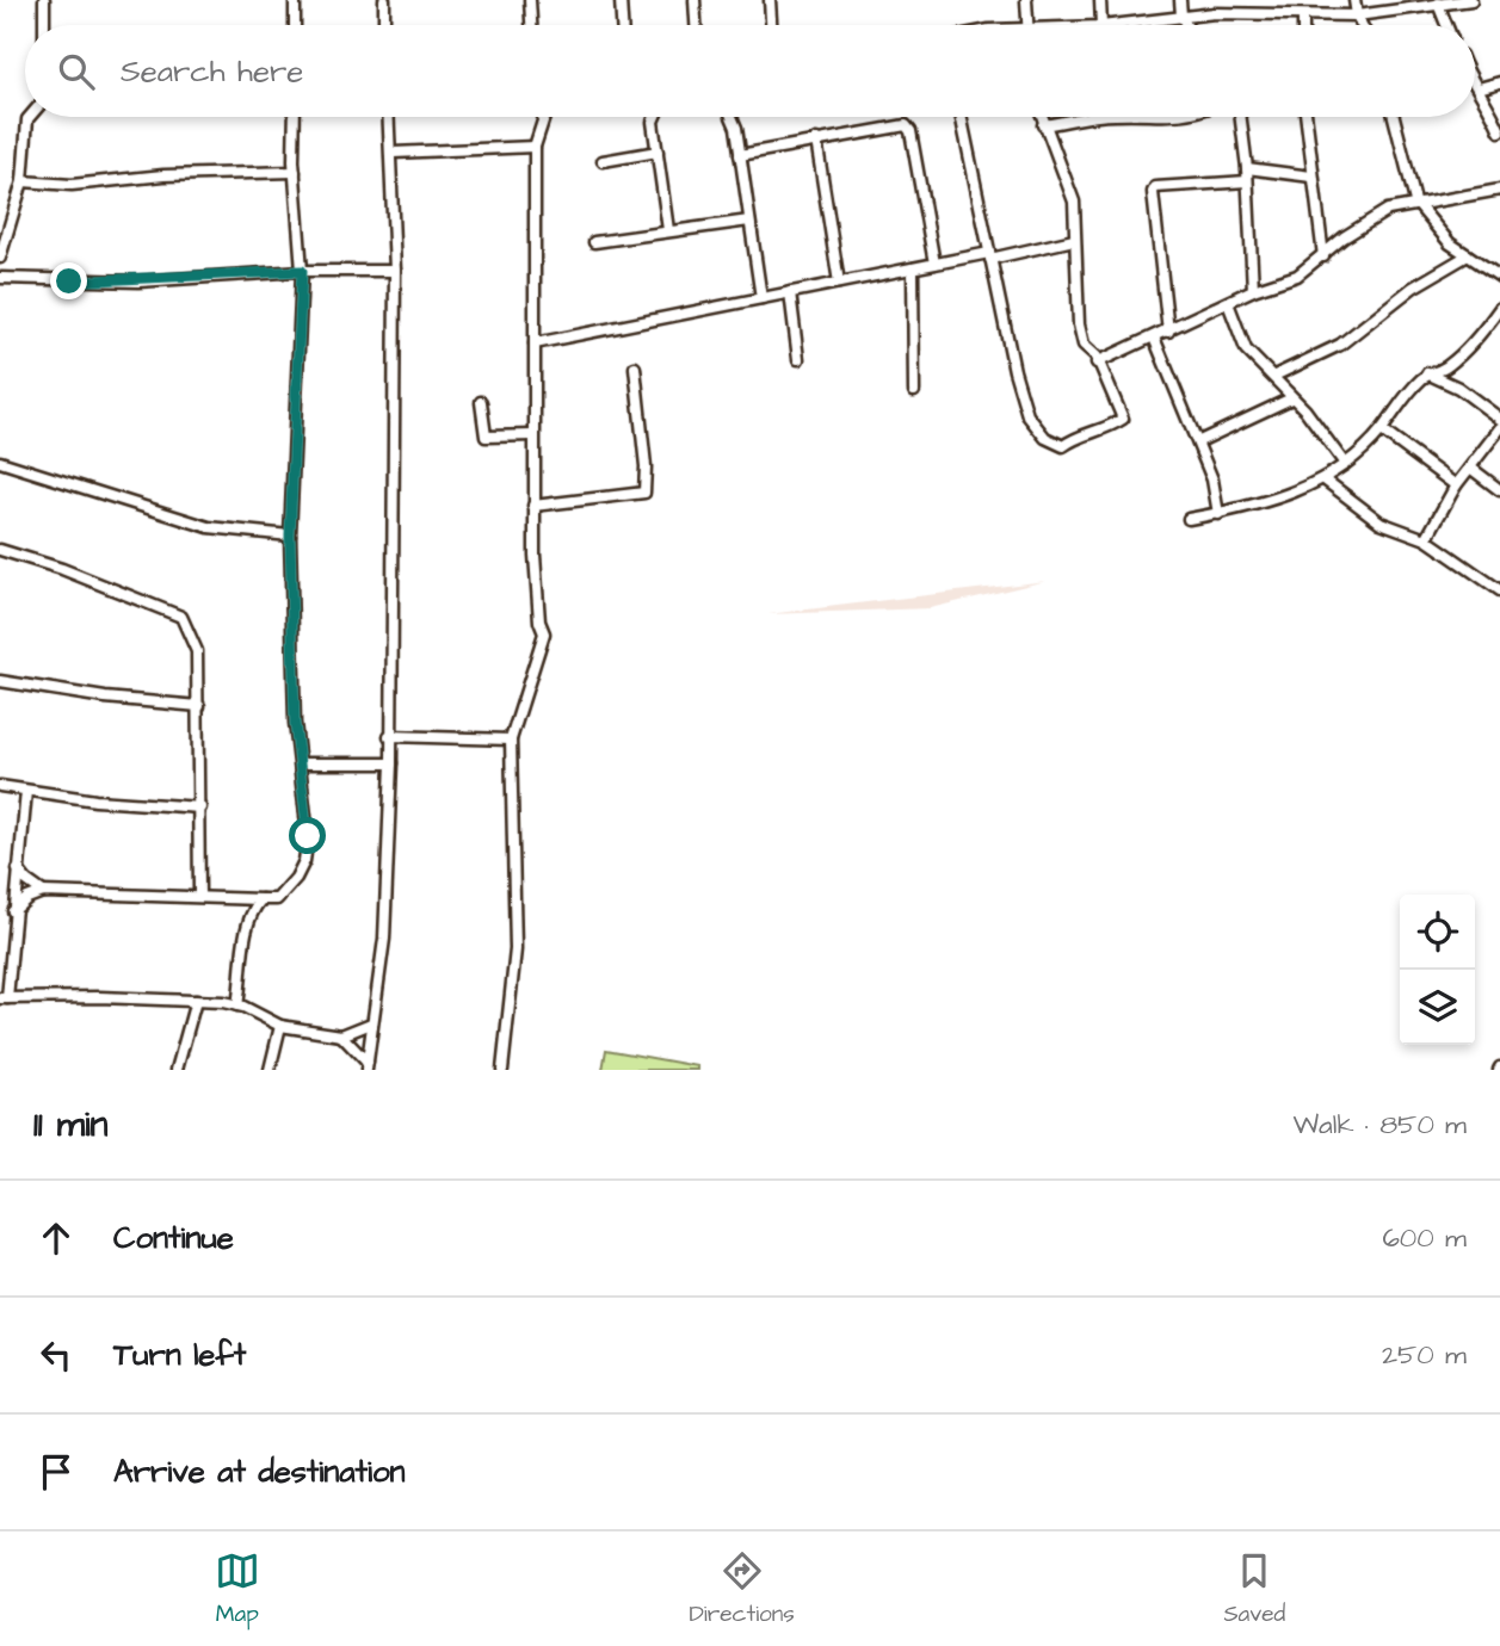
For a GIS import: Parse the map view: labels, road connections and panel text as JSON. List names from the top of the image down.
{
  "page": {
    "search": "Search here",
    "heading": ["11 min", "Walk · 850 m"],
    "list": [
      ["Continue", "600 m"],
      ["Turn left", "250 m"],
      "Arrive at destination"
    ],
    "nav": ["Map", "Directions", "Saved"]
  }
}
